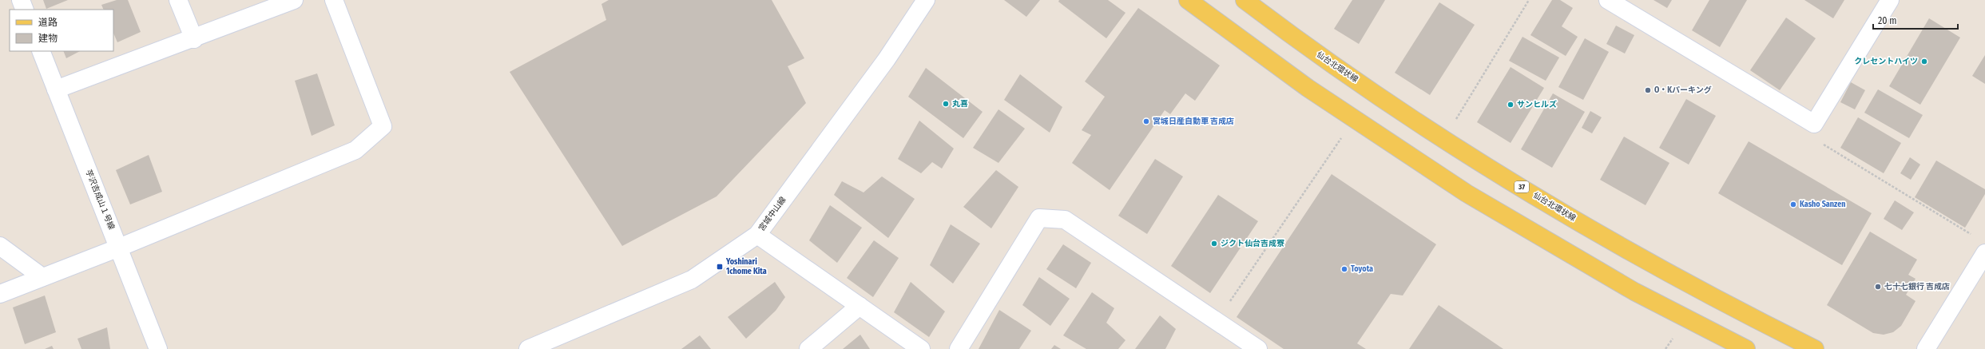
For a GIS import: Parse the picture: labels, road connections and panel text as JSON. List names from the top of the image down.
{
  "streets": {
    "main road": ["仙台北環状線", "37"],
    "street": ["芋沢吉成山１号線", "宮城中山線"]
  },
  "places": {
    "other": [
      "クレセントハイツ",
      "O・Kパーキング",
      "丸喜",
      "サンヒルズ",
      "宮城日産自動車 吉成店",
      "Kasho Sanzen",
      "ジクト仙台吉成寮",
      "Toyota",
      "七十七銀行 吉成店"
    ],
    "transit": ["Yoshinari 1chome Kita"]
  },
  "legend": ["道路", "建物"],
  "scale_bar": "20 m"
}
